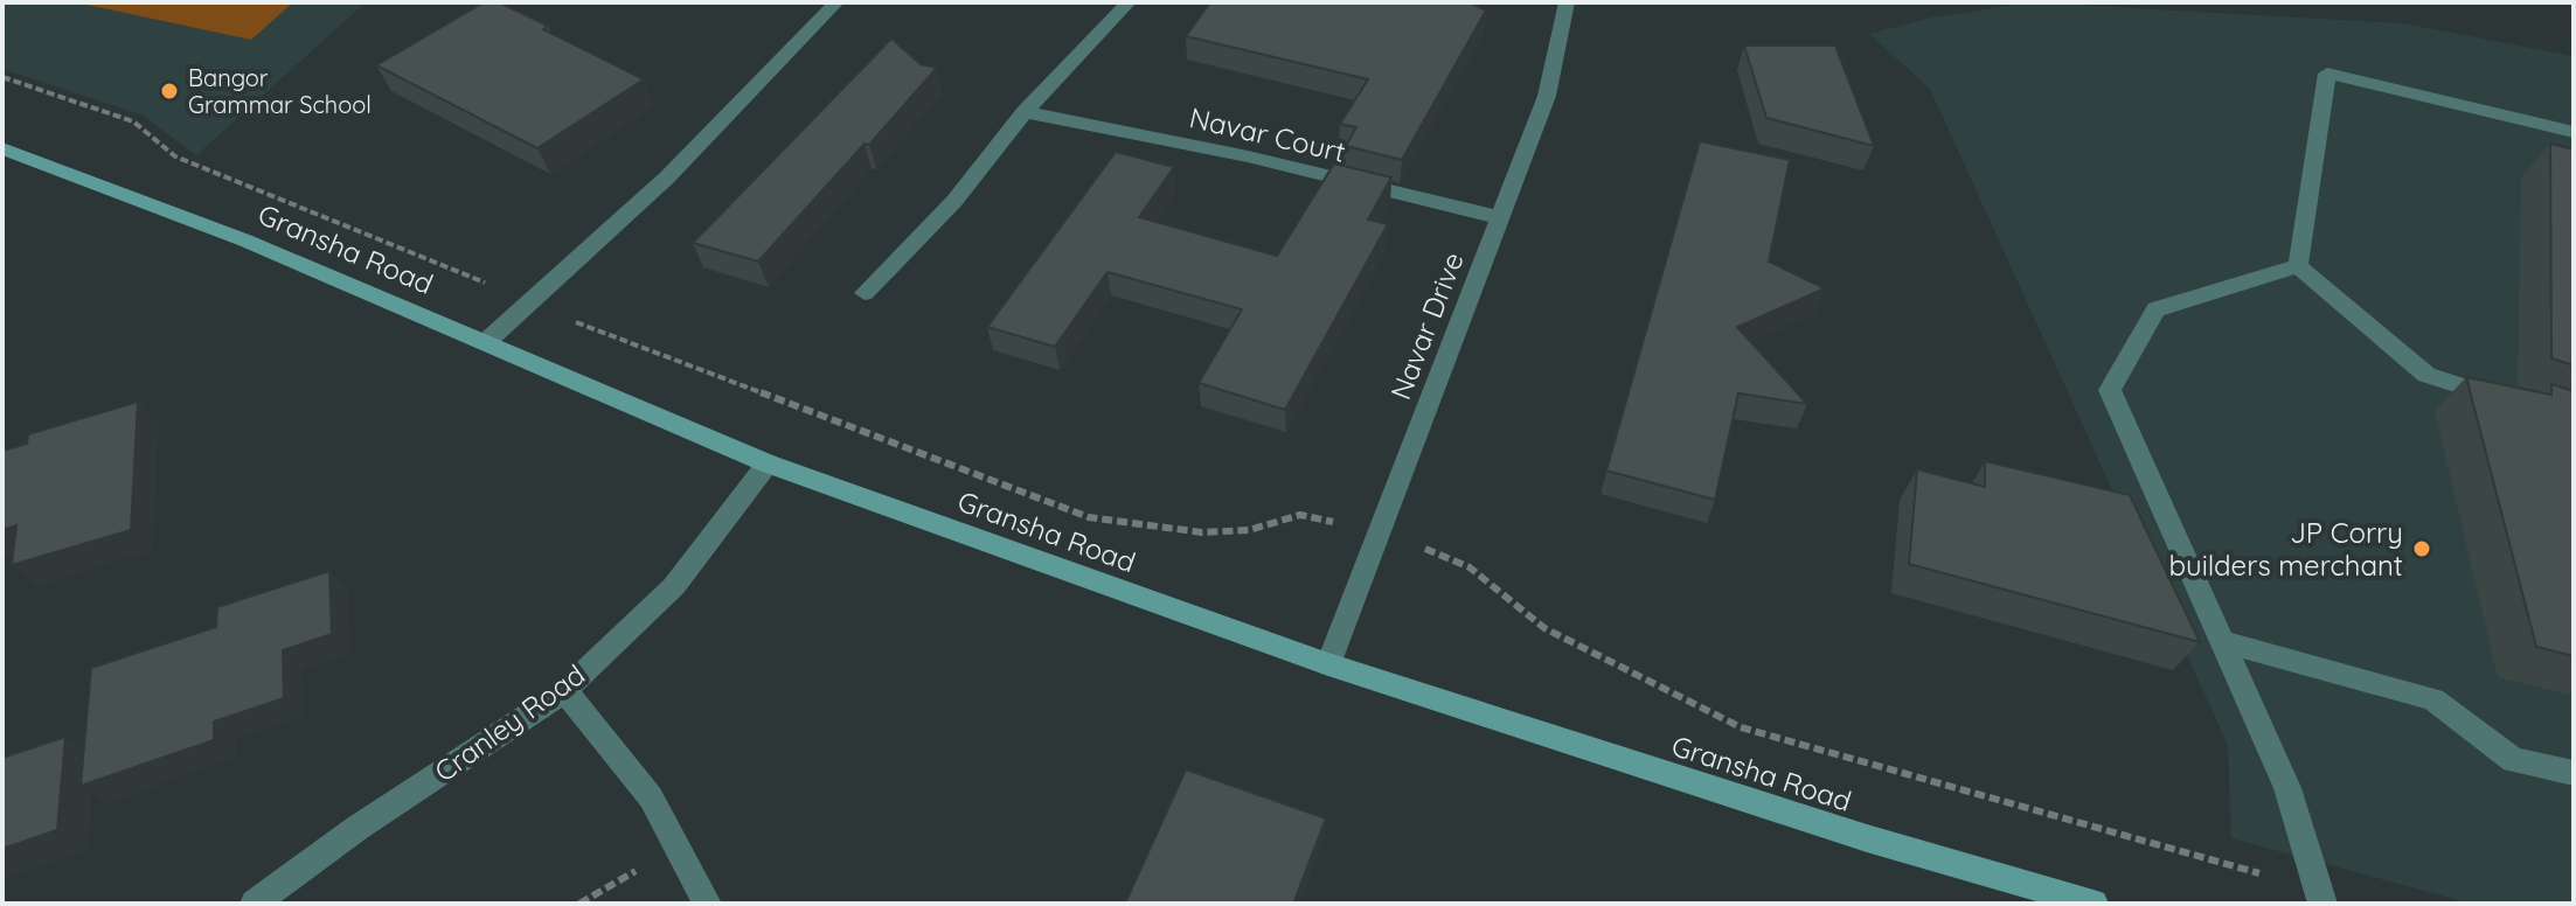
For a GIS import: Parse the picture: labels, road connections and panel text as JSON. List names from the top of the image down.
{
  "streets": {
    "street": [
      "Navar Court",
      "Gransha Road",
      "Navar Drive",
      "Cranley Road"
    ]
  },
  "crossings": [
    ["Navar Court", "Navar Drive"],
    ["Gransha Road", "Navar Drive"],
    ["Gransha Road", "Cranley Road"]
  ],
  "places": ["Bangor Grammar School", "JP Corry builders merchant"]
}
